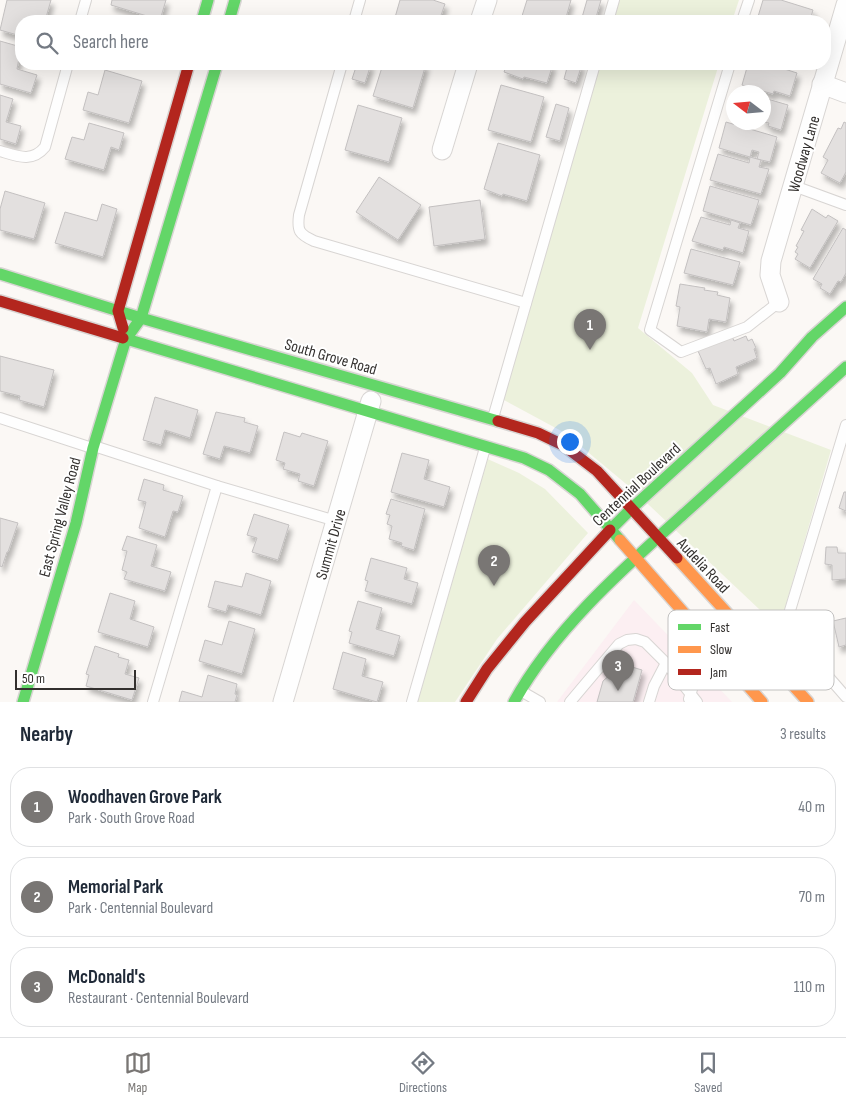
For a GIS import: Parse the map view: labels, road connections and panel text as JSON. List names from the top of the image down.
{
  "streets": {
    "main road": [
      "South Grove Road",
      "Centennial Boulevard",
      "East Spring Valley Road",
      "Audelia Road"
    ],
    "street": ["Woodway Lane", "Summit Drive"]
  },
  "crossings": [
    ["South Grove Road", "Centennial Boulevard"],
    ["South Grove Road", "East Spring Valley Road"],
    ["South Grove Road", "Summit Drive"],
    ["South Grove Road", "Audelia Road"],
    ["Centennial Boulevard", "Audelia Road"]
  ],
  "legend": ["Fast", "Slow", "Jam"],
  "scale_bar": "50 m",
  "north": "left",
  "page": {
    "search": "Search here",
    "pins": ["1", "2", "3"],
    "scale": "50 m",
    "heading": ["Nearby", "3 results"],
    "list": [
      {
        "mark": "1",
        "name": "Woodhaven Grove Park",
        "note": "Park · South Grove Road",
        "value": "40 m"
      },
      {
        "mark": "2",
        "name": "Memorial Park",
        "note": "Park · Centennial Boulevard",
        "value": "70 m"
      },
      {
        "mark": "3",
        "name": "McDonald's",
        "note": "Restaurant · Centennial Boulevard",
        "value": "110 m"
      }
    ],
    "nav": ["Map", "Directions", "Saved"]
  }
}
